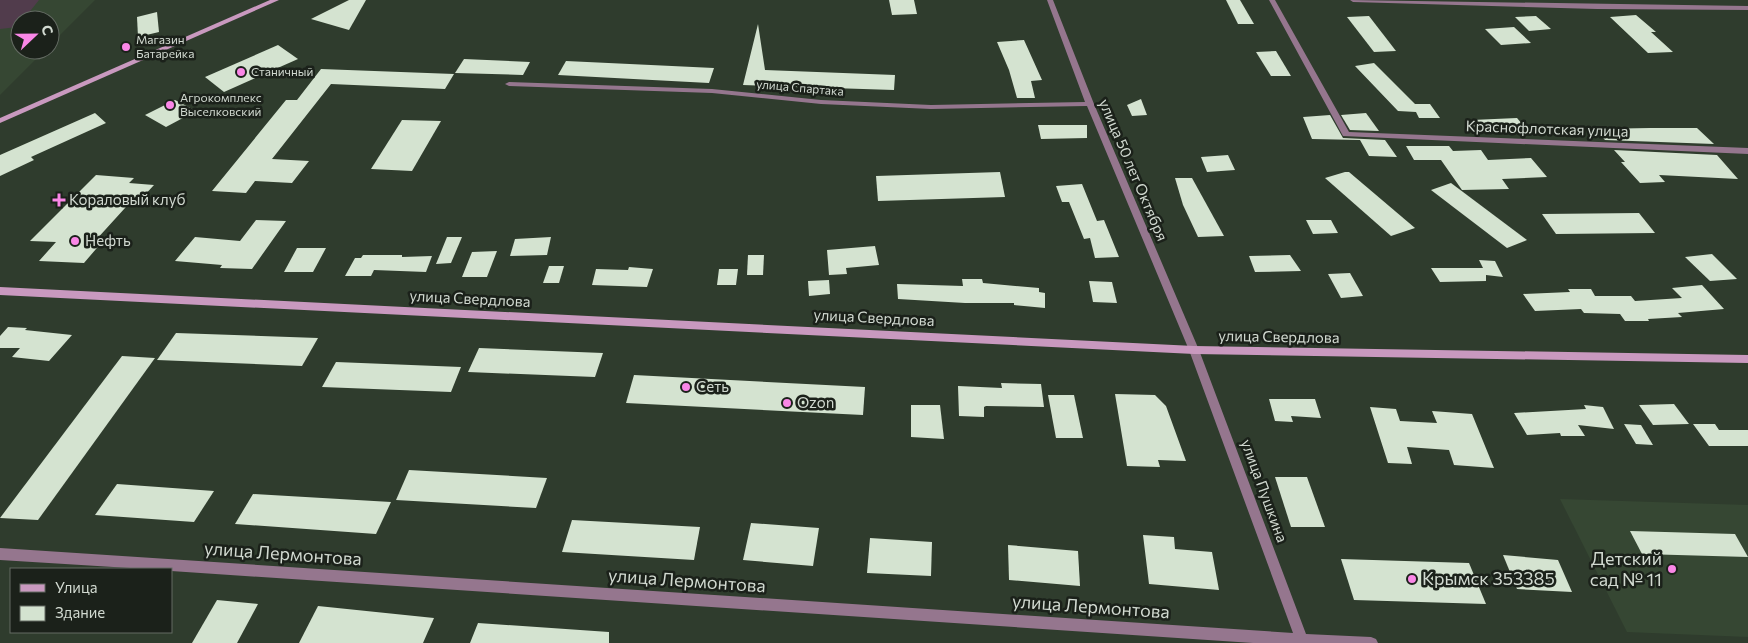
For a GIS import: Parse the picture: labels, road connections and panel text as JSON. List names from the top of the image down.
{
  "streets": {
    "main road": ["улица Свердлова"],
    "street": [
      "улица Спартака",
      "Краснофлотская улица",
      "улица 50 лет Октября",
      "улица Пушкина",
      "улица Лермонтова"
    ]
  },
  "crossings": [
    ["улица Спартака", "улица 50 лет Октября"],
    ["улица 50 лет Октября", "улица Свердлова"],
    ["улица 50 лет Октября", "улица Пушкина"],
    ["улица Свердлова", "улица Пушкина"],
    ["улица Пушкина", "улица Лермонтова"]
  ],
  "places": {
    "other": [
      "Магазин Батарейка",
      "Станичный",
      "Агрокомплекс Выселковский",
      "Нефть",
      "Сеть",
      "Ozon",
      "Детский сад № 11",
      "Крымск 353385"
    ],
    "health": ["Кораловый клуб"]
  },
  "legend": ["Улица", "Здание"],
  "north": "right"
}
